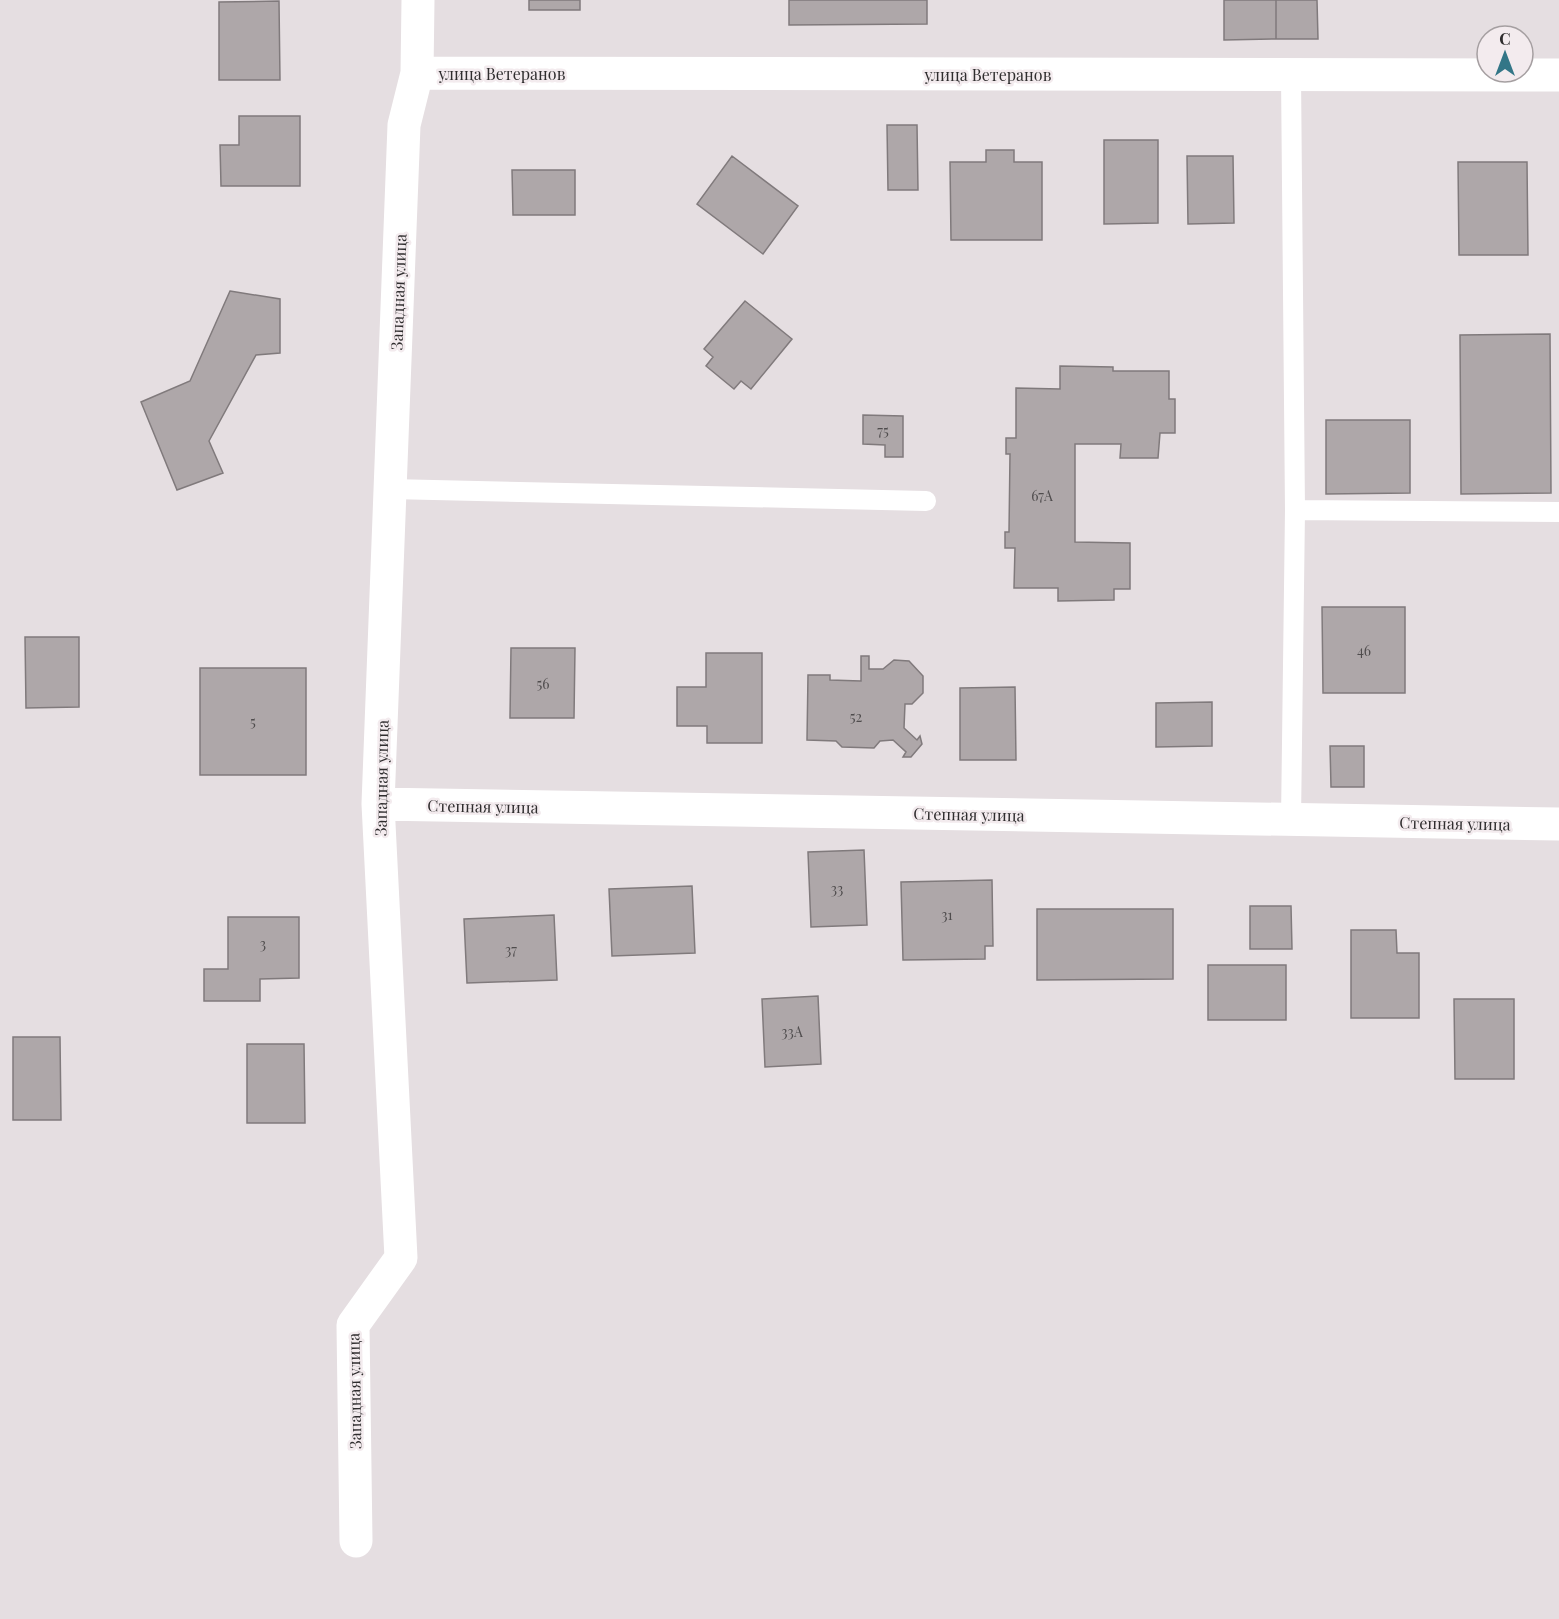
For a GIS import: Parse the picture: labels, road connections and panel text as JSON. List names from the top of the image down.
{
  "streets": {
    "street": ["улица Ветеранов", "Западная улица", "Степная улица"]
  },
  "crossings": [
    ["улица Ветеранов", "Западная улица"],
    ["Западная улица", "Степная улица"]
  ],
  "house_numbers": [
    "75",
    "67А",
    "46",
    "56",
    "52",
    "5",
    "33",
    "31",
    "3",
    "37",
    "33А"
  ],
  "north": "top"
}
